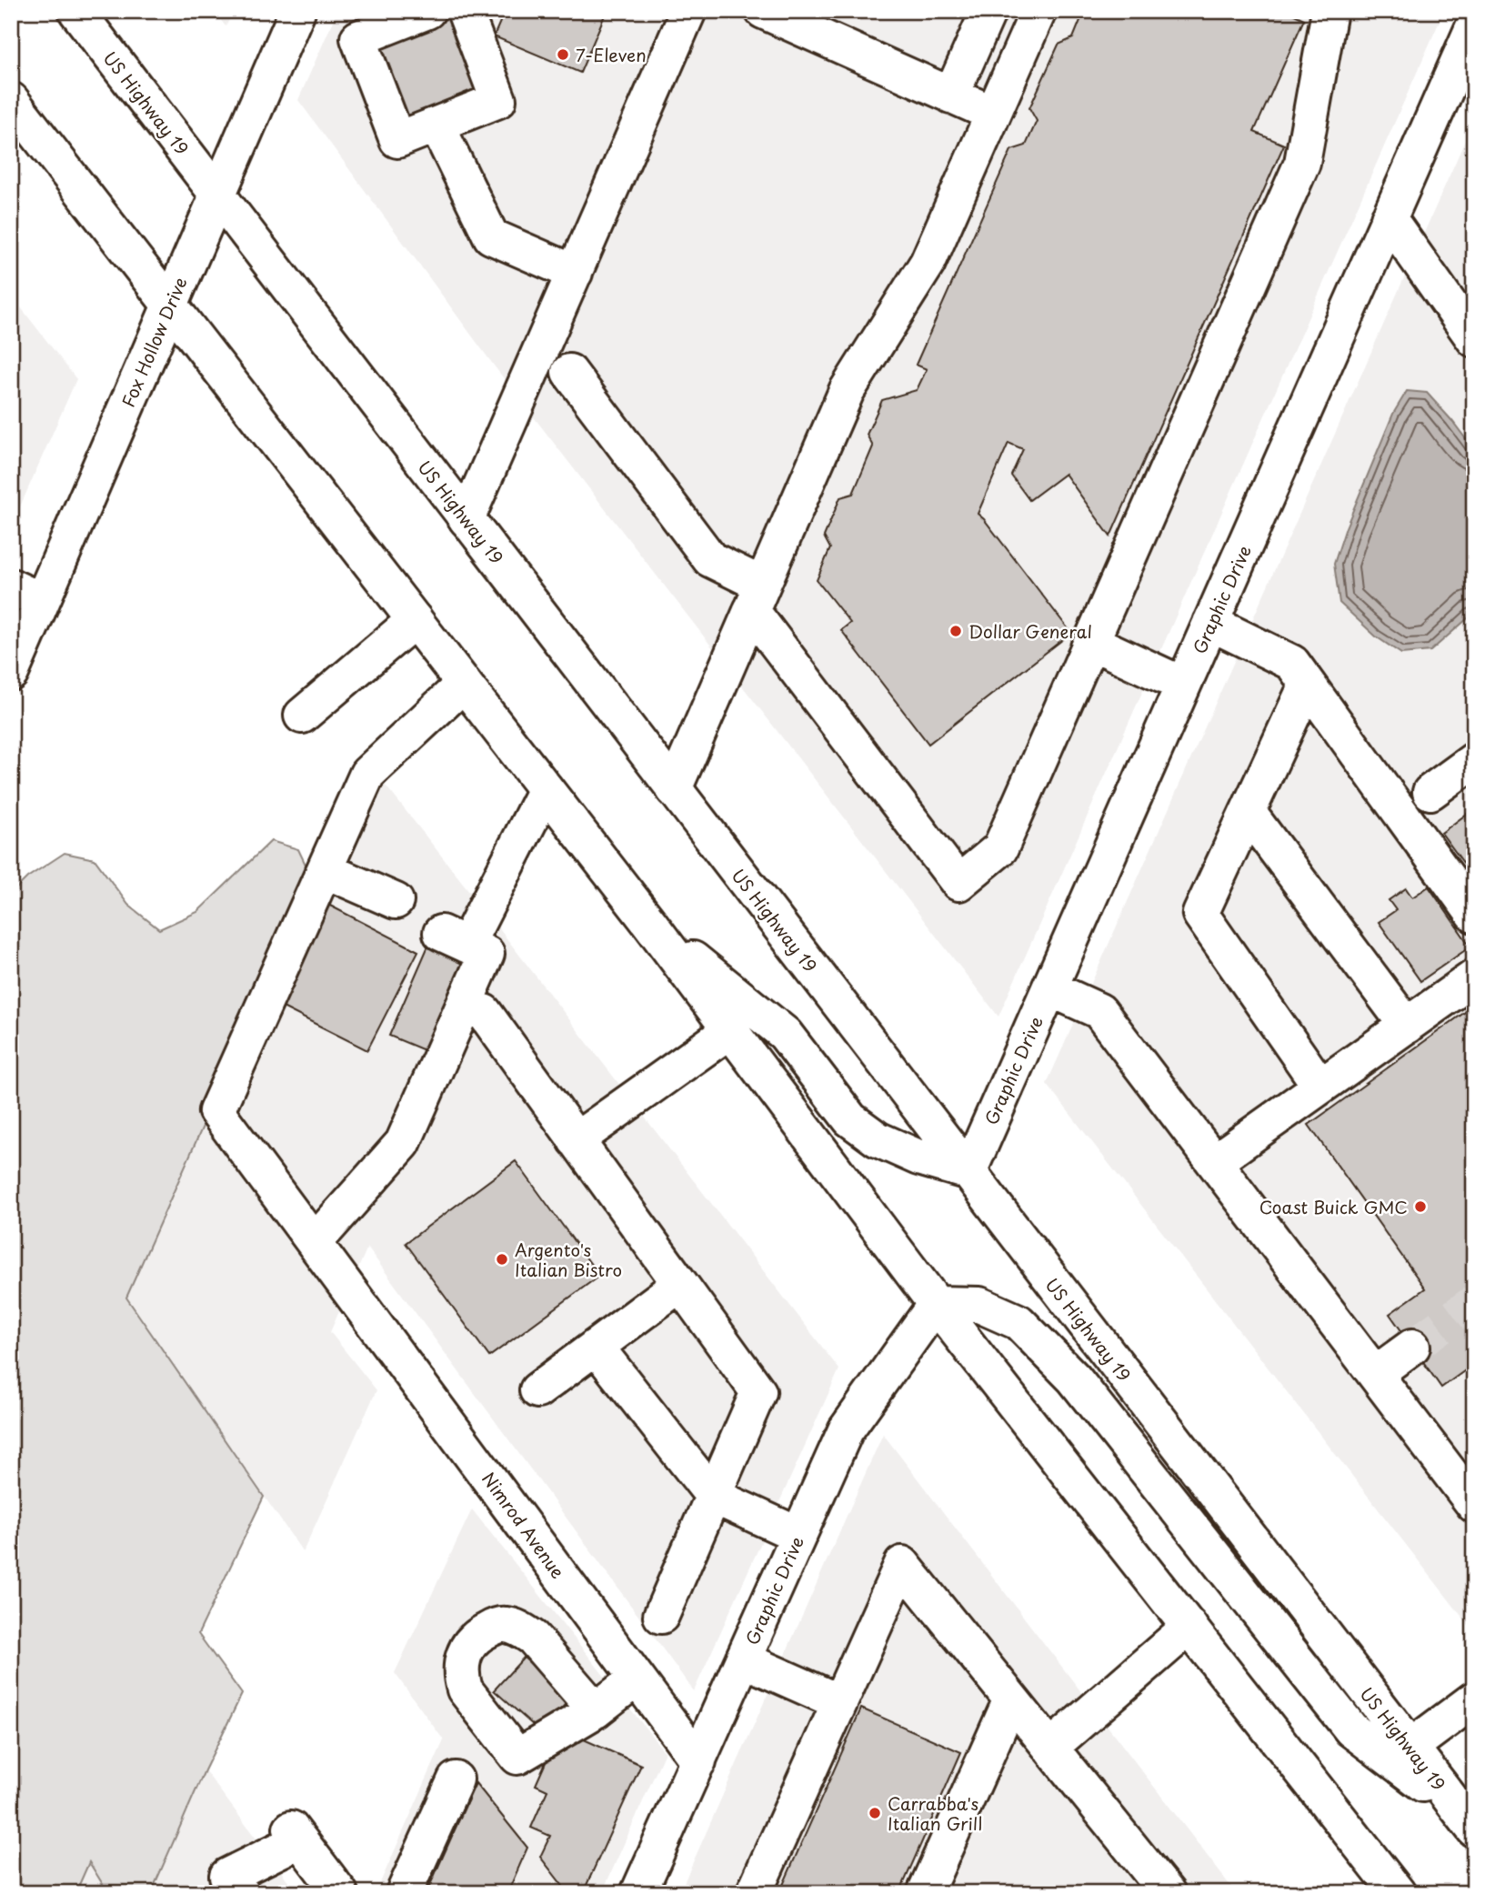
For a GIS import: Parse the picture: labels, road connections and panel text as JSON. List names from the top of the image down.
{
  "streets": {
    "main road": [
      "US Highway 19",
      "Fox Hollow Drive",
      "Graphic Drive",
      "Nimrod Avenue"
    ]
  },
  "crossings": [
    ["US Highway 19", "Fox Hollow Drive"],
    ["US Highway 19", "Graphic Drive"],
    ["Graphic Drive", "Nimrod Avenue"]
  ],
  "places": [
    "7-Eleven",
    "Dollar General",
    "Coast Buick GMC",
    "Argento's Italian Bistro",
    "Carrabba's Italian Grill"
  ]
}
